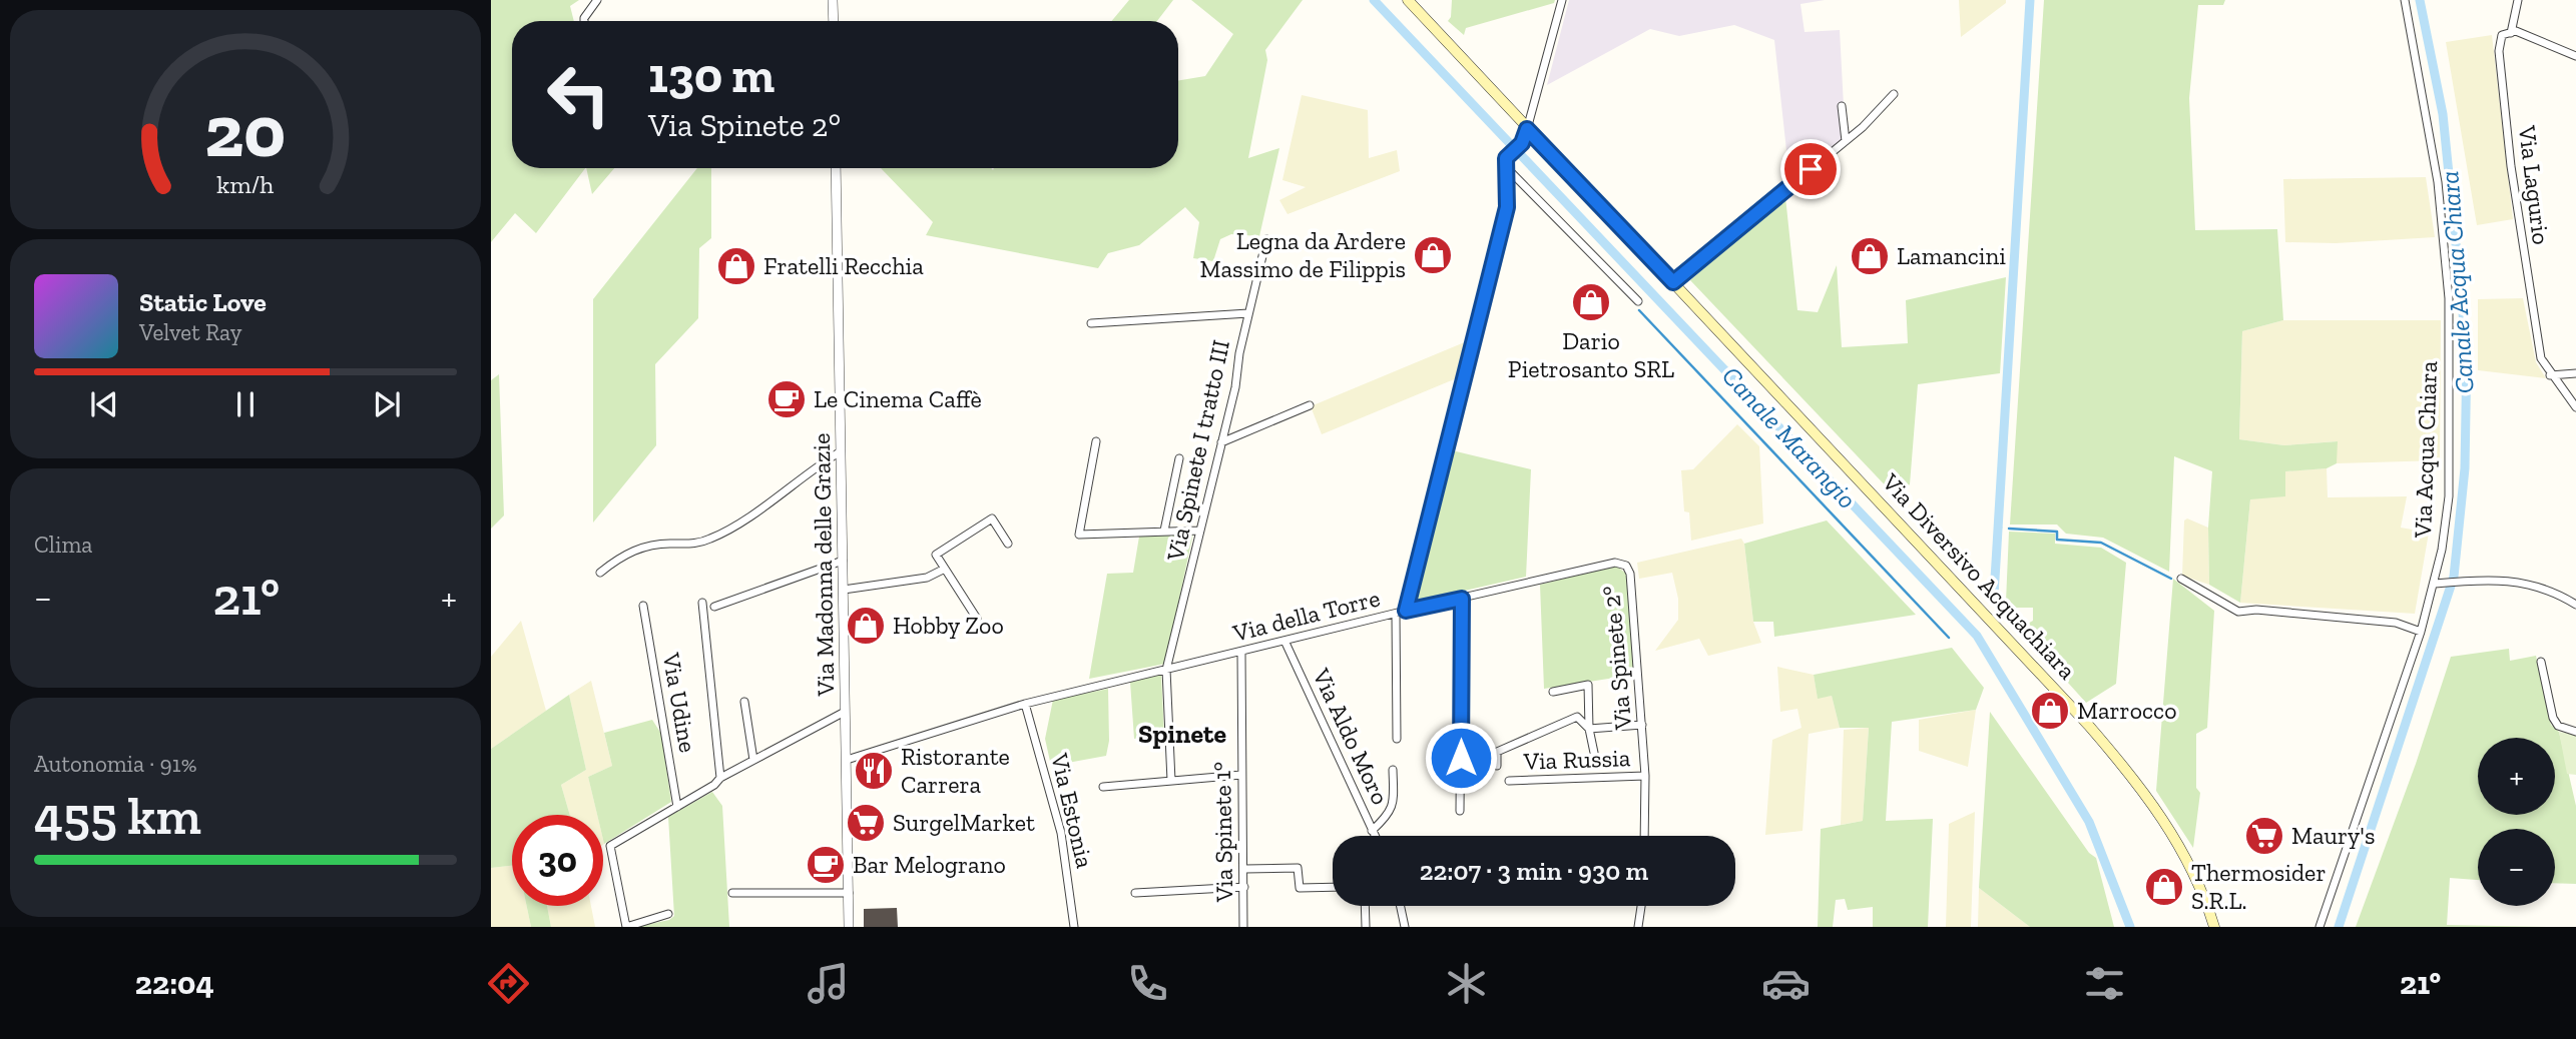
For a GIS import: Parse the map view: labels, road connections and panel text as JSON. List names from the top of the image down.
{
  "streets": {
    "main road": ["Via Diversivo Acquachiara"],
    "street": [
      "Via Lagurio",
      "Via Acqua Chiara",
      "Via Spinete I tratto III",
      "Via Madonna delle Grazie",
      "Via della Torre",
      "Via Spinete 2°",
      "Via Udine",
      "Via Aldo Moro",
      "Via Russia",
      "Via Estonia",
      "Via Spinete 1°"
    ]
  },
  "crossings": [
    ["Via Spinete I tratto III", "Via della Torre"],
    ["Via Madonna delle Grazie", "Via della Torre"],
    ["Via Diversivo Acquachiara", "Via della Torre"],
    ["Via della Torre", "Via Spinete 2°"],
    ["Via della Torre", "Via Aldo Moro"],
    ["Via della Torre", "Via Estonia"],
    ["Via della Torre", "Via Spinete 1°"],
    ["Via Spinete 2°", "Via Russia"]
  ],
  "districts": ["Spinete"],
  "water": ["Canale Acqua Chiara", "Canale Marangio"],
  "places": {
    "shop": [
      "Legna da Ardere Massimo de Filippis",
      "Lamancini",
      "Fratelli Recchia",
      "Dario Pietrosanto SRL",
      "Hobby Zoo",
      "Marrocco",
      "Thermosider S.R.L."
    ],
    "cafe": ["Le Cinema Caffè", "Bar Melograno"],
    "restaurant": ["Ristorante Carrera"],
    "supermarket": ["SurgelMarket", "Maury's"]
  },
  "page": {
    "turn": ["130 m", "Via Spinete 2°"],
    "song": ["Static Love", "Velvet Ray"],
    "tile": [
      "Clima",
      ["Autonomia · 91%", "455 km"]
    ],
    "heat": ["−", "21°", "+"],
    "map_buttons": ["+", "−"],
    "limit": "30",
    "trip": "22:07 · 3 min · 930 m",
    "tabs": ["22:04", "21°"],
    "gauge": ["20", "km/h"]
  }
}
